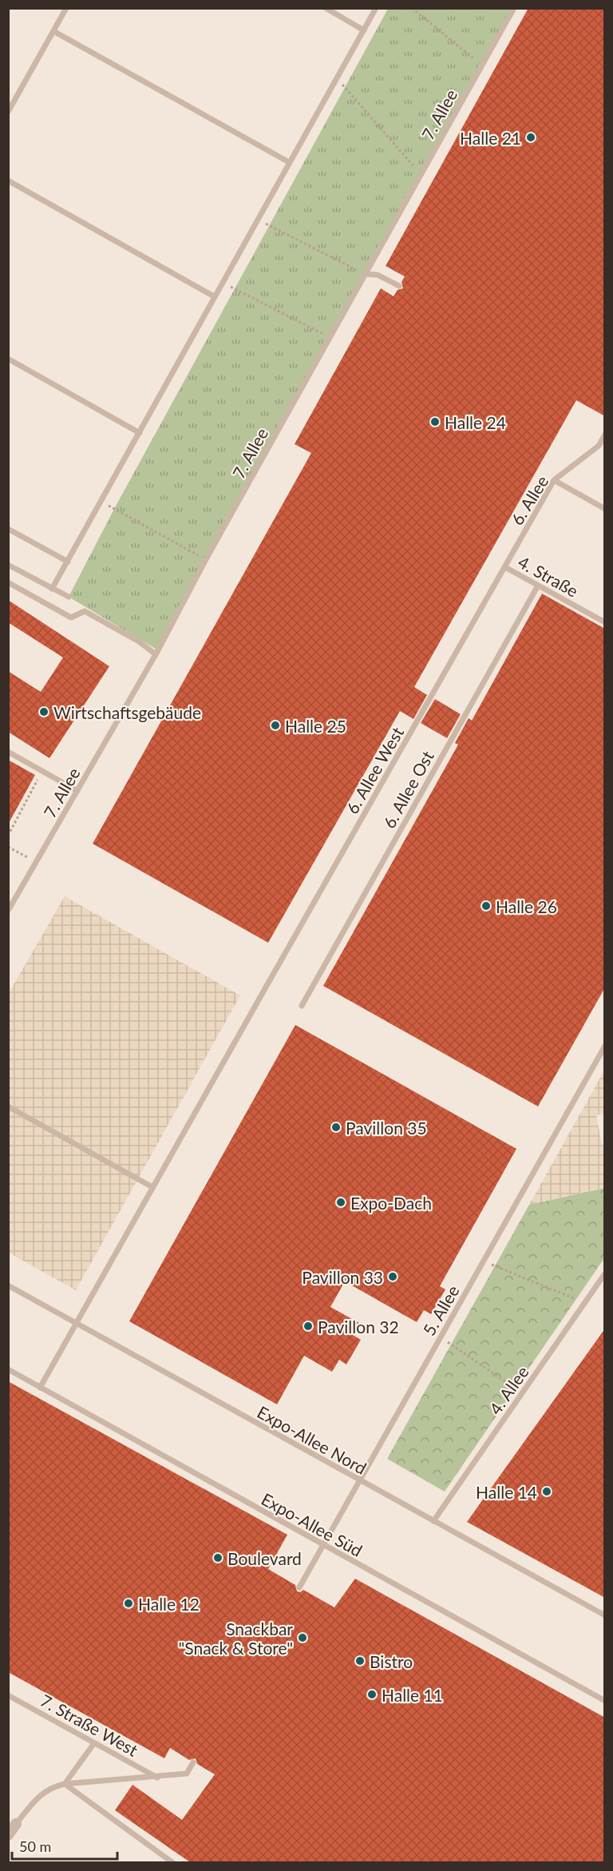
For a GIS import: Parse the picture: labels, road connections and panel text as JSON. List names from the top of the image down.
{
  "streets": {
    "lane": [
      "7. Allee",
      "6. Allee",
      "4. Straße",
      "6. Allee West",
      "6. Allee Ost",
      "5. Allee",
      "4. Allee",
      "Expo-Allee Nord",
      "Expo-Allee Süd",
      "7. Straße West"
    ]
  },
  "crossings": [
    ["6. Allee", "4. Straße"],
    ["6. Allee", "6. Allee West"],
    ["4. Straße", "6. Allee West"],
    ["4. Straße", "6. Allee Ost"],
    ["6. Allee West", "Expo-Allee Nord"],
    ["6. Allee West", "Expo-Allee Süd"],
    ["5. Allee", "Expo-Allee Nord"],
    ["5. Allee", "Expo-Allee Süd"],
    ["4. Allee", "Expo-Allee Nord"]
  ],
  "places": [
    "Halle 21",
    "Halle 24",
    "Wirtschaftsgebäude",
    "Halle 25",
    "Halle 26",
    "Pavillon 35",
    "Expo-Dach",
    "Pavillon 33",
    "Pavillon 32",
    "Halle 14",
    "Boulevard",
    "Halle 12",
    "Snackbar \"Snack & Store\"",
    "Bistro",
    "Halle 11"
  ],
  "scale_bar": "50 m"
}
